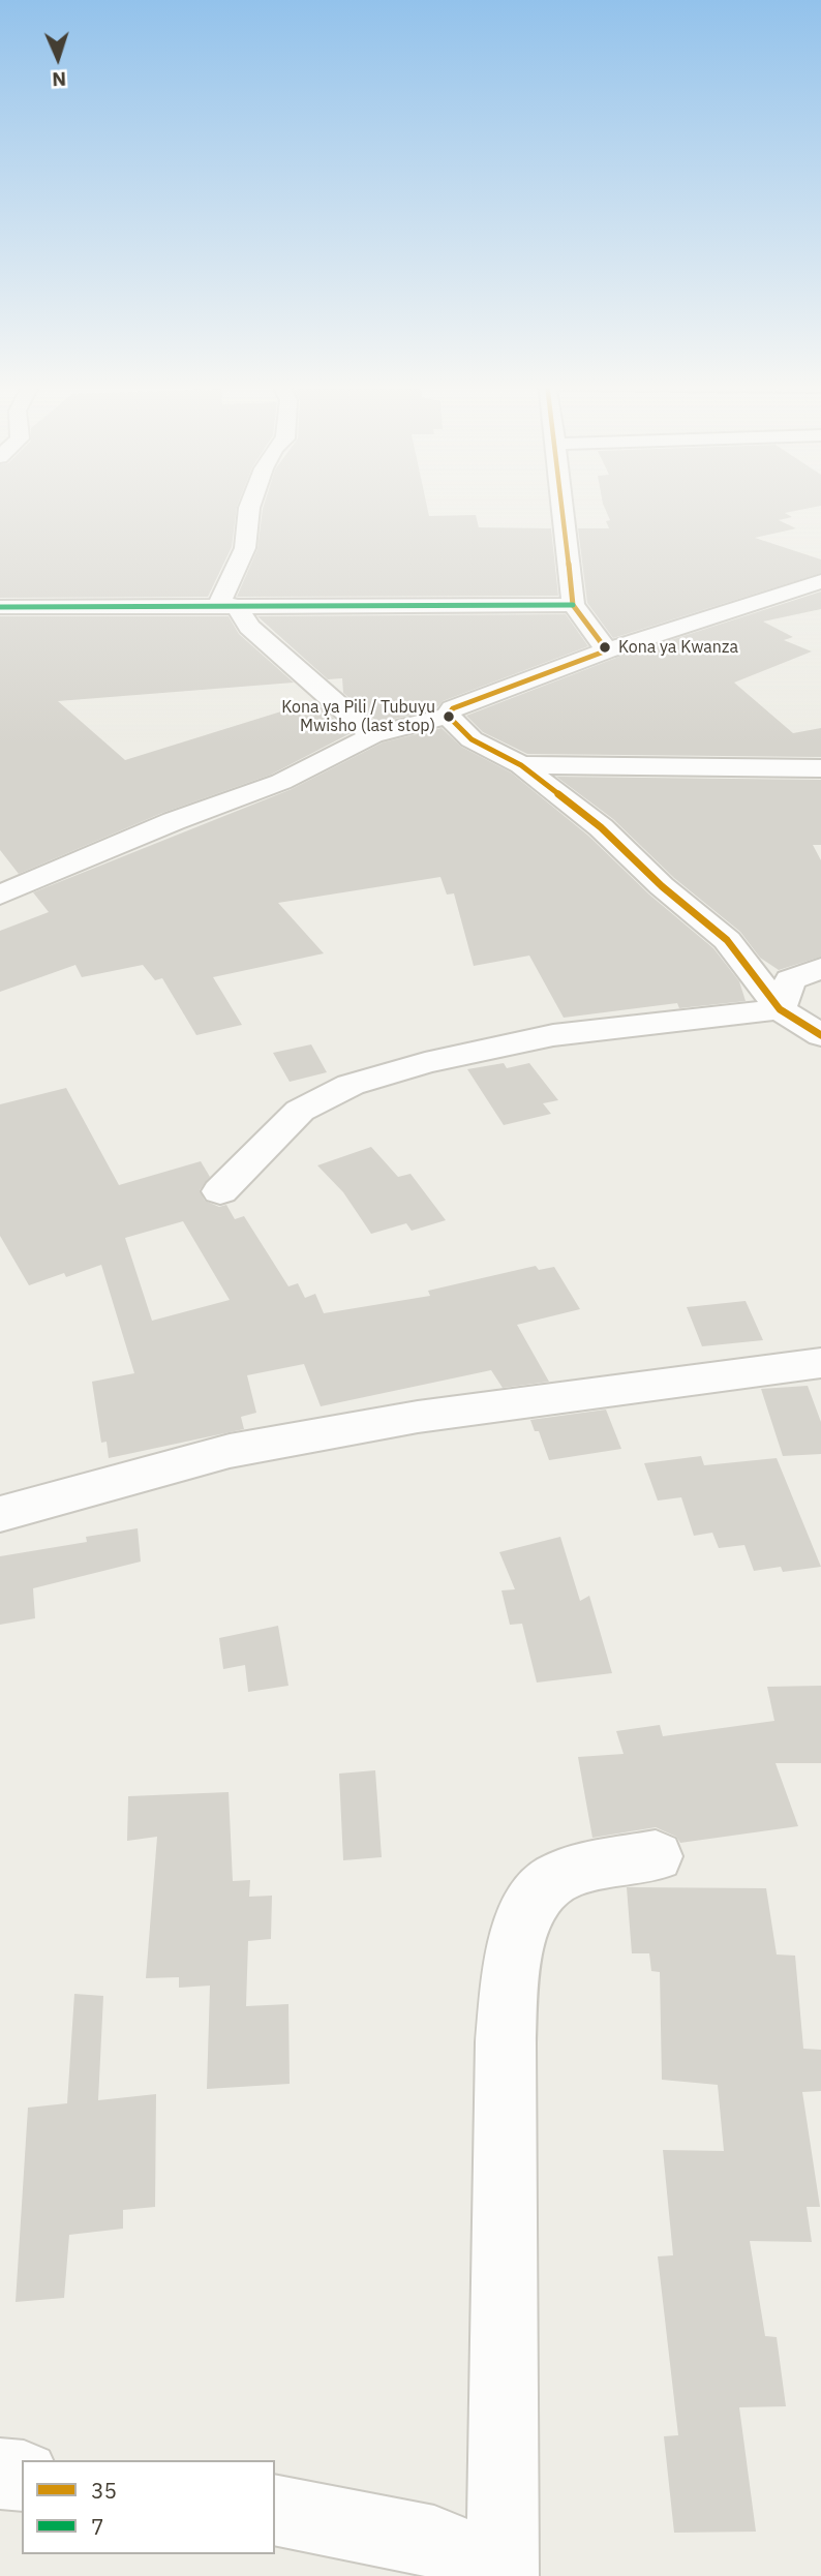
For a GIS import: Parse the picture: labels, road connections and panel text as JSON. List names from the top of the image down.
{
  "places": ["Kona ya Kwanza", "Kona ya Pili / Tubuyu Mwisho (last stop)"],
  "lines": ["transit line 35", "transit line 7"],
  "legend": ["35", "7"],
  "north": "bottom"
}
